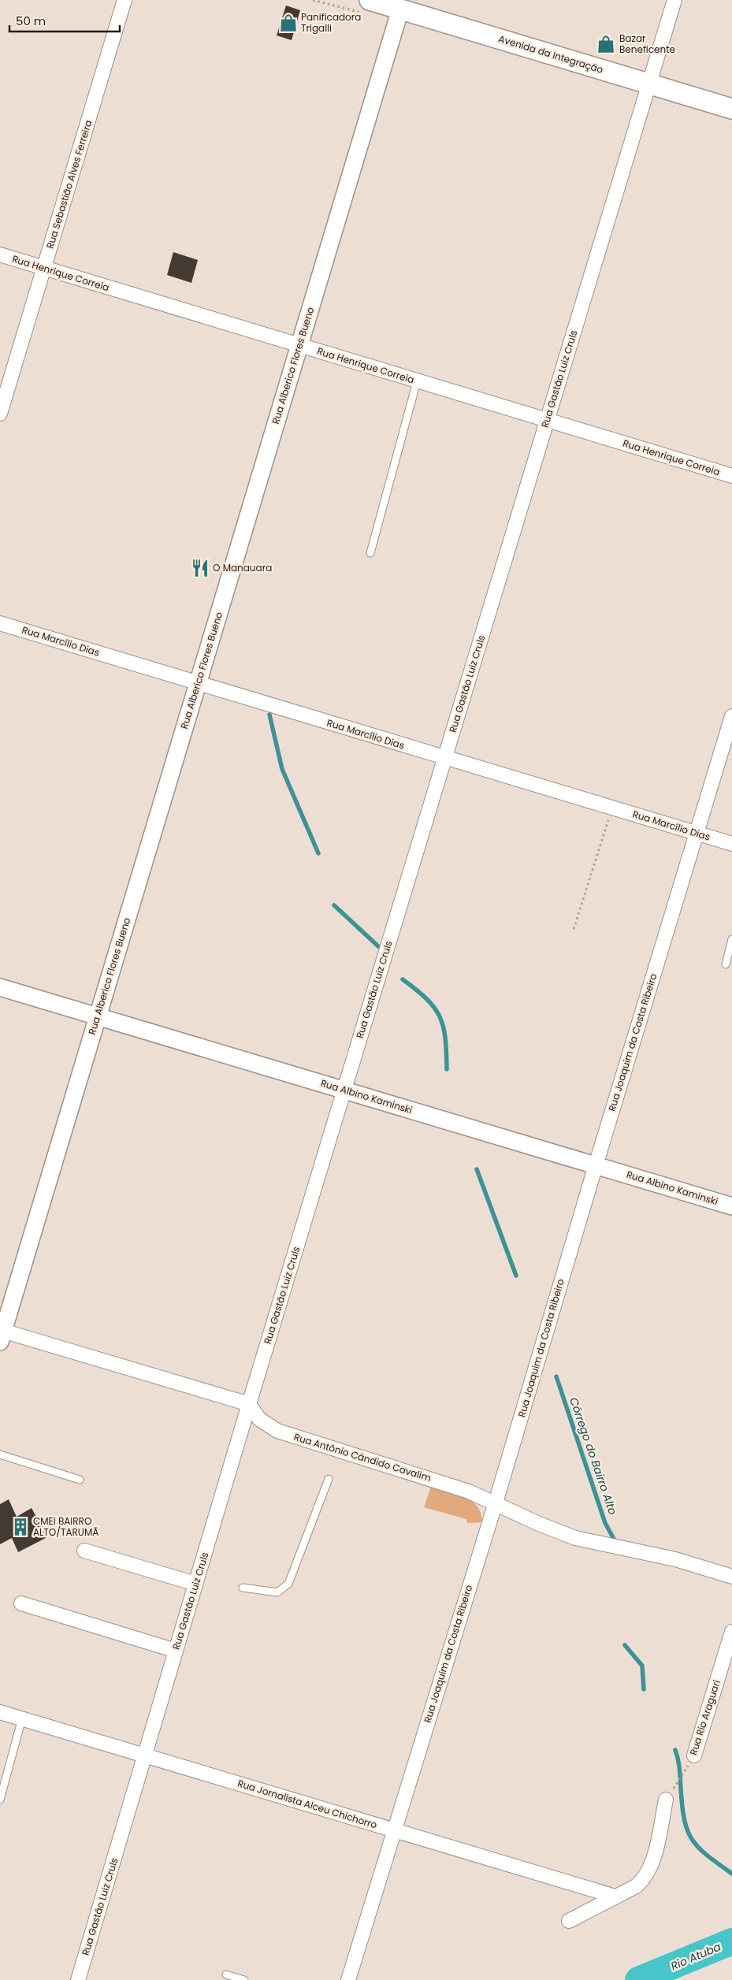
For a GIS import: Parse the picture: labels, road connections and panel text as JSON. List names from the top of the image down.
{
  "streets": {
    "main road": ["Avenida da Integração"],
    "street": [
      "Rua Sebastião Alves Ferreira",
      "Rua Henrique Correia",
      "Rua Alberico Flores Bueno",
      "Rua Gastão Luiz Cruls",
      "Rua Marcílio Dias",
      "Rua Joaquim da Costa Ribeiro",
      "Rua Albino Kaminski",
      "Rua Antônio Cândido Cavalim",
      "Rua Rio Araguari",
      "Rua Jornalista Alceu Chichorro"
    ]
  },
  "crossings": [
    ["Avenida da Integração", "Rua Alberico Flores Bueno"],
    ["Avenida da Integração", "Rua Gastão Luiz Cruls"],
    ["Rua Sebastião Alves Ferreira", "Rua Henrique Correia"],
    ["Rua Henrique Correia", "Rua Alberico Flores Bueno"],
    ["Rua Henrique Correia", "Rua Gastão Luiz Cruls"],
    ["Rua Alberico Flores Bueno", "Rua Marcílio Dias"],
    ["Rua Alberico Flores Bueno", "Rua Albino Kaminski"],
    ["Rua Gastão Luiz Cruls", "Rua Marcílio Dias"],
    ["Rua Gastão Luiz Cruls", "Rua Albino Kaminski"],
    ["Rua Gastão Luiz Cruls", "Rua Antônio Cândido Cavalim"],
    ["Rua Gastão Luiz Cruls", "Rua Jornalista Alceu Chichorro"],
    ["Rua Marcílio Dias", "Rua Joaquim da Costa Ribeiro"],
    ["Rua Joaquim da Costa Ribeiro", "Rua Albino Kaminski"],
    ["Rua Joaquim da Costa Ribeiro", "Rua Antônio Cândido Cavalim"],
    ["Rua Joaquim da Costa Ribeiro", "Rua Jornalista Alceu Chichorro"]
  ],
  "water": ["Córrego do Bairro Alto", "Rio Atuba"],
  "places": {
    "shop": ["Panificadora Trigalli", "Bazar Beneficente"],
    "restaurant": ["O Manauara"],
    "building": ["CMEI BAIRRO ALTO/TARUMÃ"]
  },
  "scale_bar": "50 m"
}
